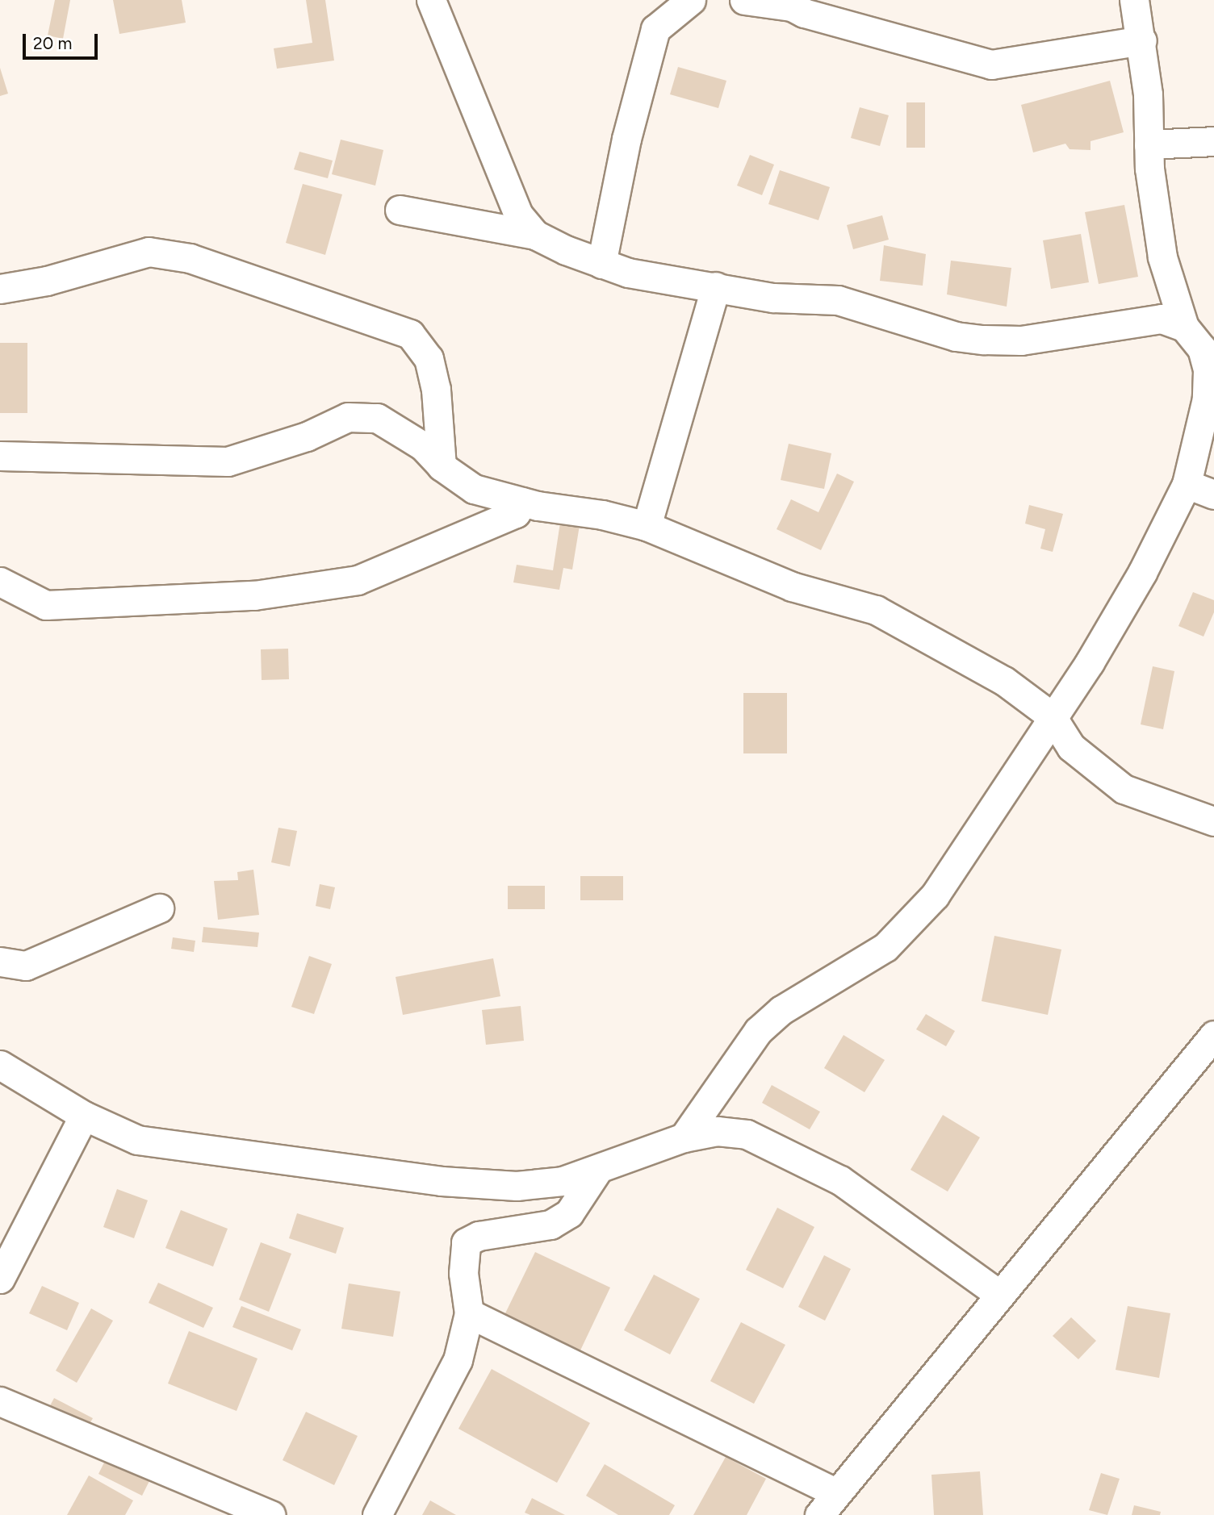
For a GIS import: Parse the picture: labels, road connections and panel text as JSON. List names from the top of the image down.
{
  "scale_bar": "20 m"
}
